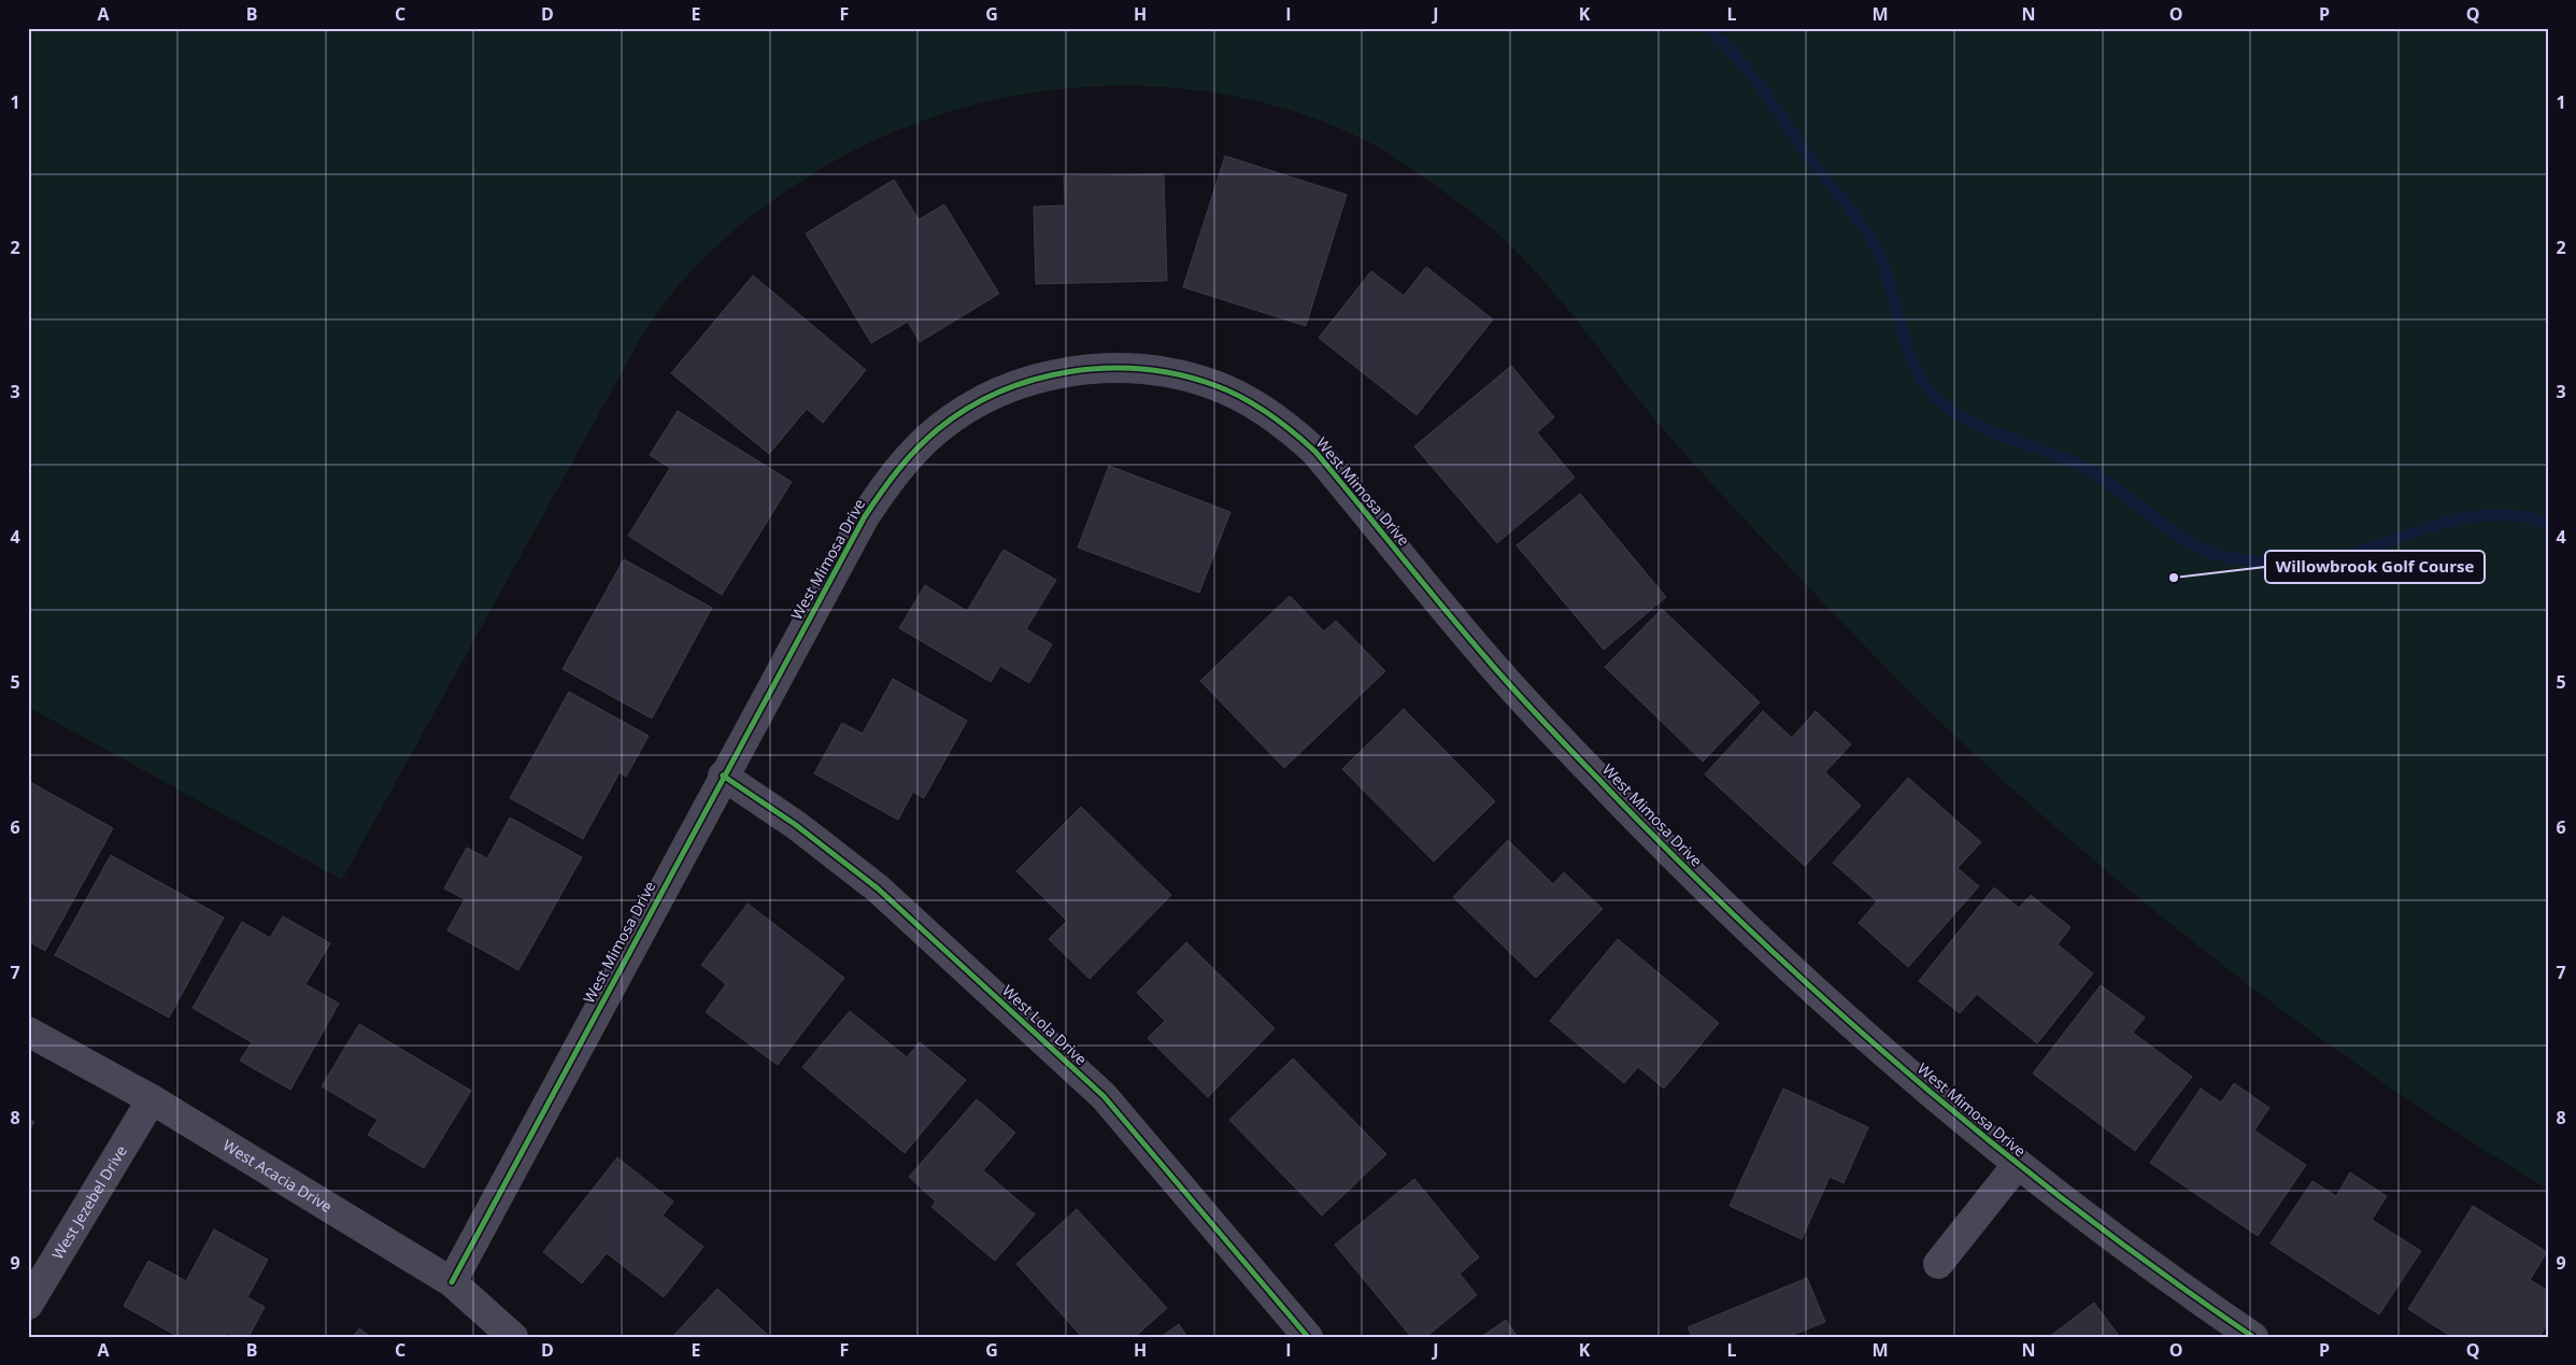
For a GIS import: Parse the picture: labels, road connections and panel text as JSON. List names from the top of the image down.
{
  "streets": {
    "street": [
      "West Mimosa Drive",
      "West Lola Drive",
      "West Acacia Drive",
      "West Jezebel Drive"
    ]
  },
  "crossings": [
    ["West Mimosa Drive", "West Lola Drive"],
    ["West Mimosa Drive", "West Acacia Drive"],
    ["West Acacia Drive", "West Jezebel Drive"]
  ],
  "places": ["Willowbrook Golf Course"],
  "grid": {
    "columns": [
      "A",
      "B",
      "C",
      "D",
      "E",
      "F",
      "G",
      "H",
      "I",
      "J",
      "K",
      "L",
      "M",
      "N",
      "O",
      "P",
      "Q"
    ],
    "rows": [
      "1",
      "2",
      "3",
      "4",
      "5",
      "6",
      "7",
      "8",
      "9"
    ]
  }
}
